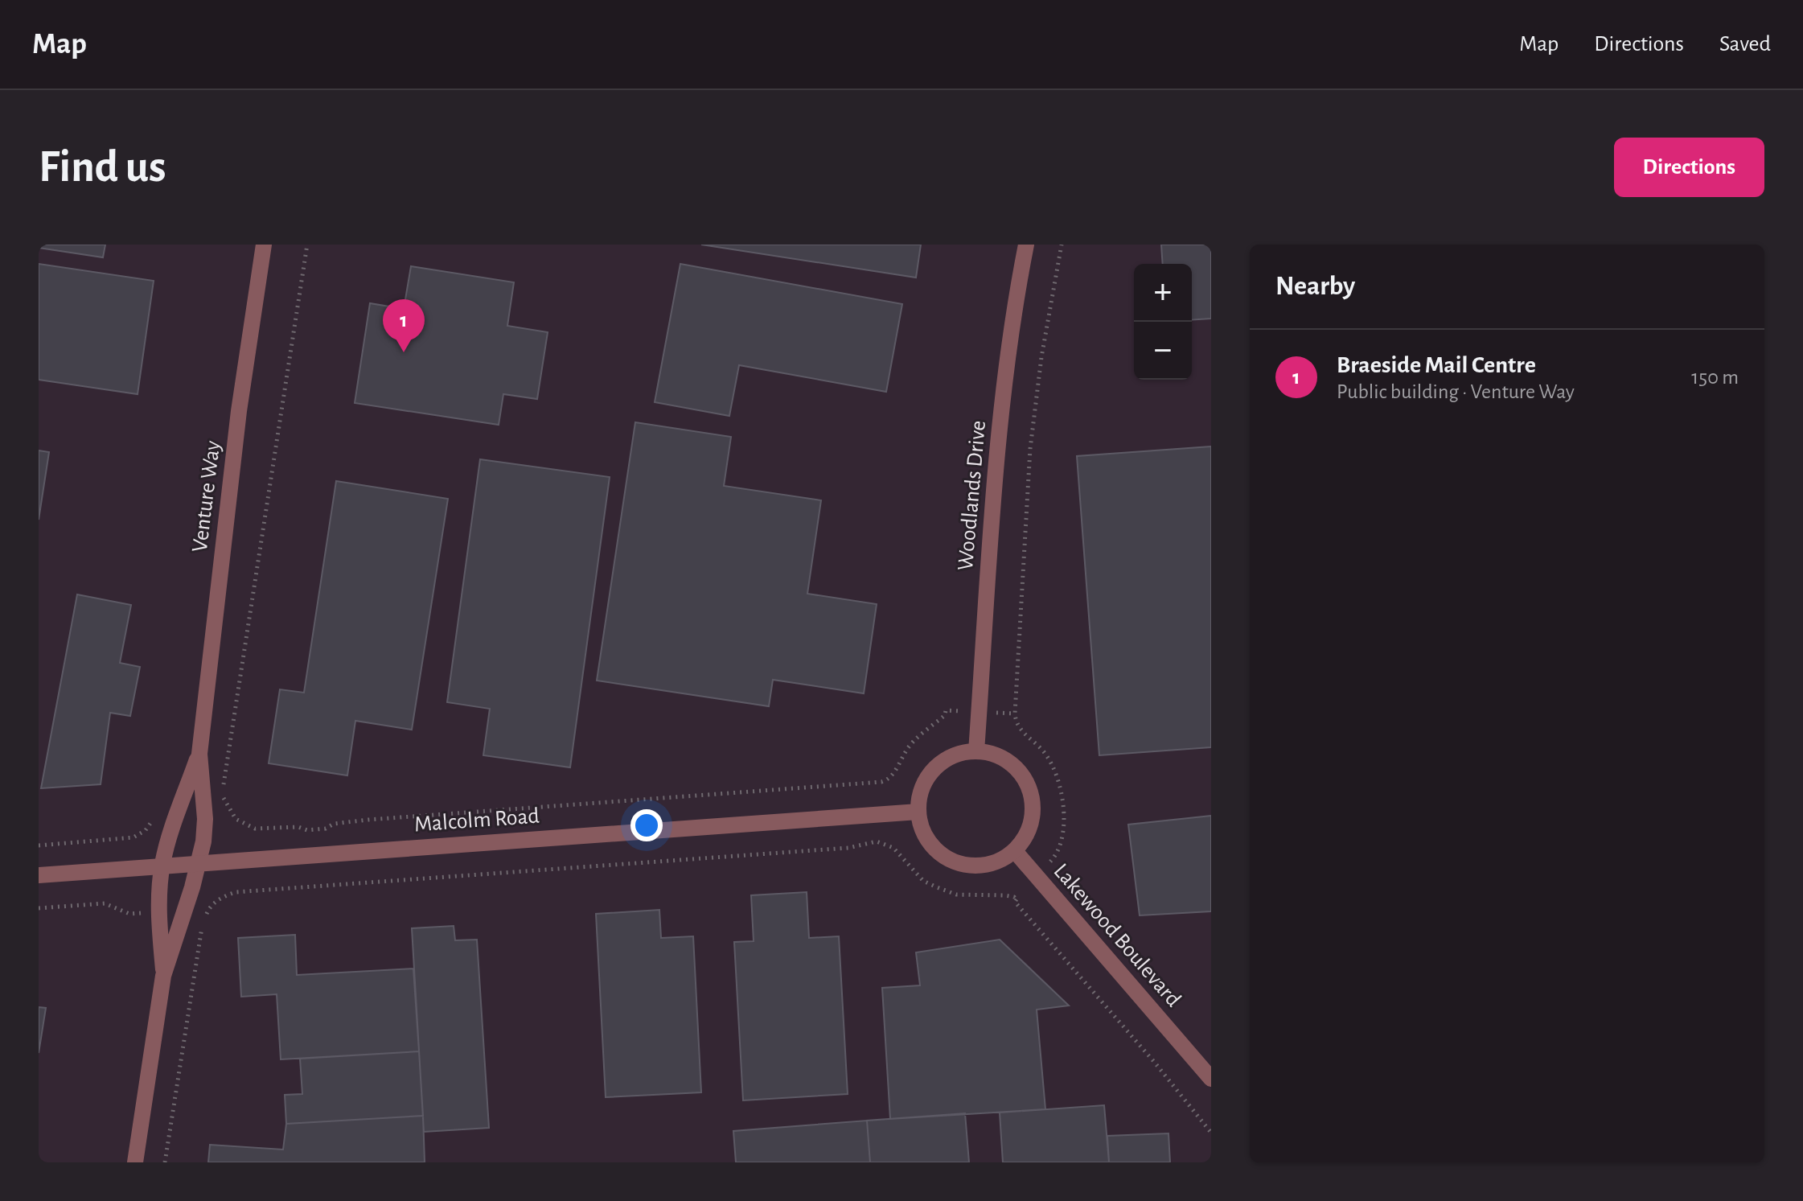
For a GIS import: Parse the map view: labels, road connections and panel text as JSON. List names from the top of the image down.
{
  "streets": {
    "street": [
      "Woodlands Drive",
      "Venture Way",
      "Malcolm Road",
      "Lakewood Boulevard"
    ]
  },
  "crossings": [
    ["Woodlands Drive", "Malcolm Road"],
    ["Woodlands Drive", "Lakewood Boulevard"],
    ["Venture Way", "Malcolm Road"],
    ["Malcolm Road", "Lakewood Boulevard"]
  ],
  "page": {
    "header": "Map",
    "nav": ["Map", "Directions", "Saved"],
    "buttons": "Directions",
    "title": "Find us",
    "heading": "Nearby",
    "map_buttons": ["+", "−"],
    "pins": "1",
    "list": [
      {
        "mark": "1",
        "name": "Braeside Mail Centre",
        "note": "Public building · Venture Way",
        "value": "150 m"
      }
    ]
  }
}
